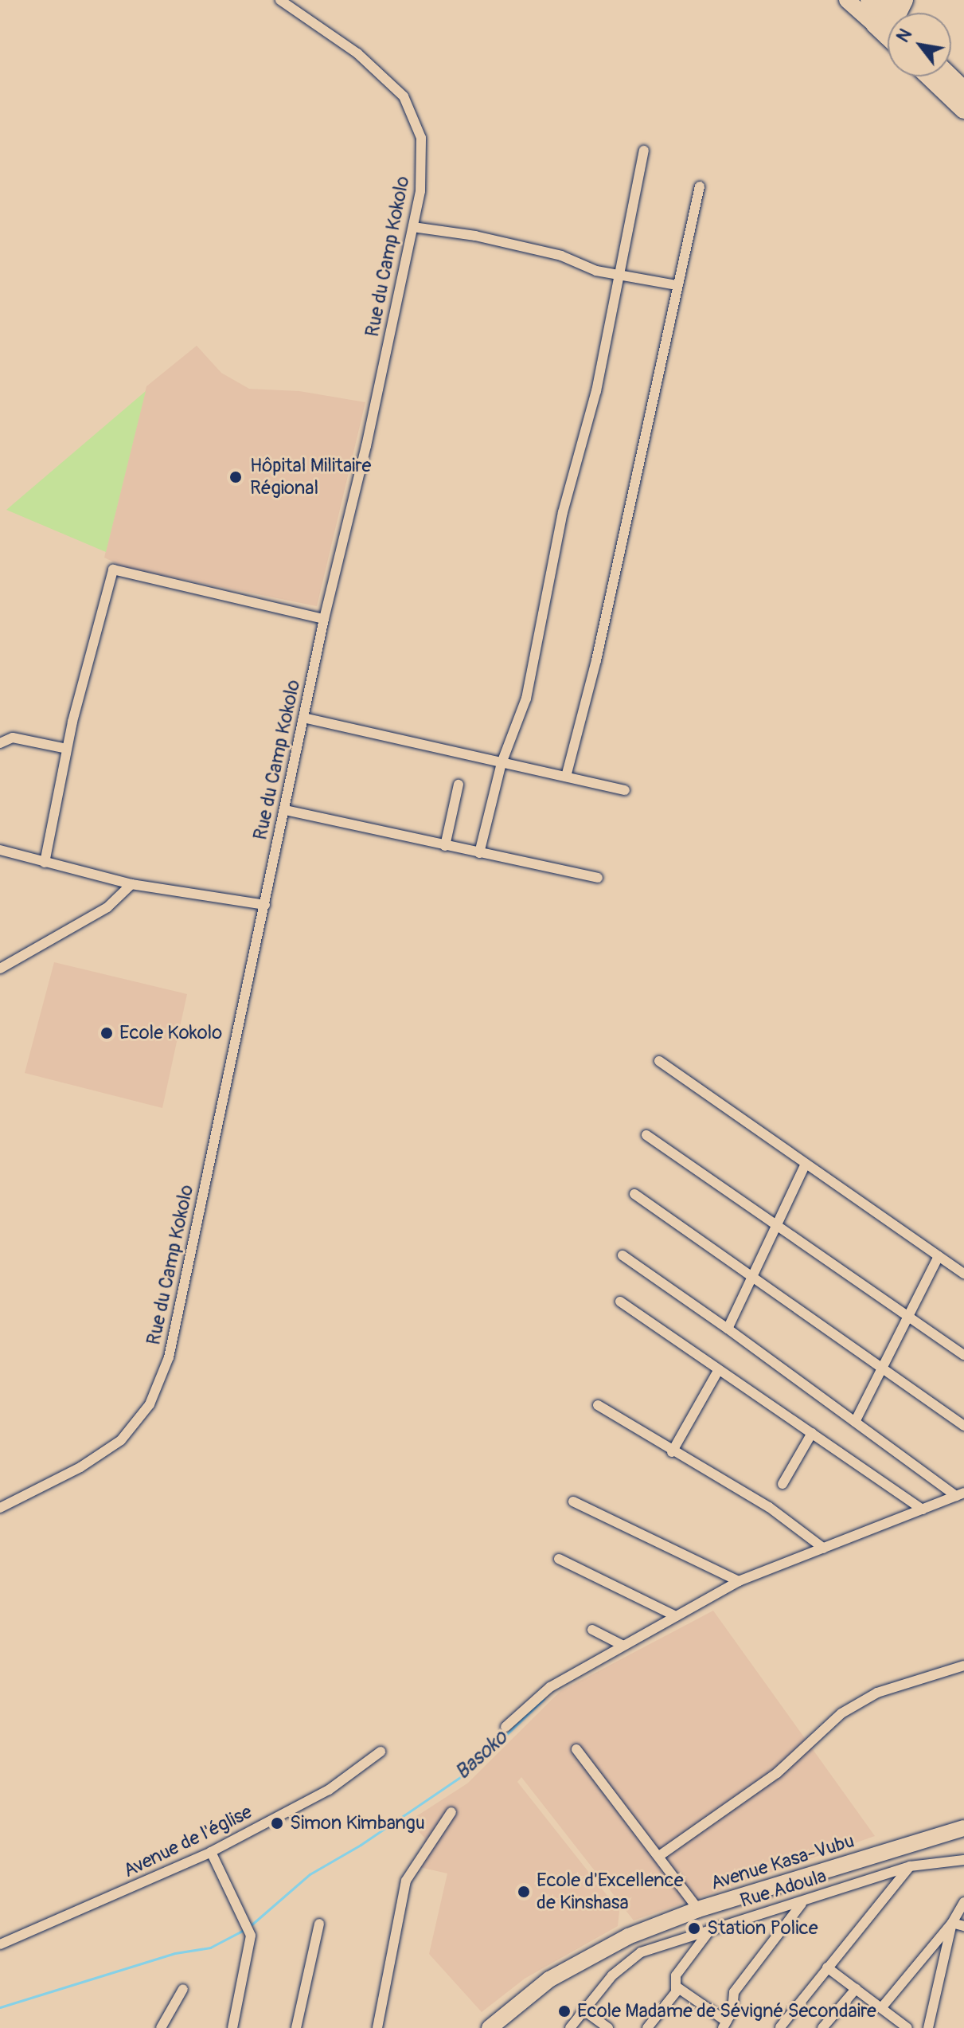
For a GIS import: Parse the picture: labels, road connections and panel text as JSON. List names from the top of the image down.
{
  "streets": {
    "main road": ["Avenue Kasa-Vubu"],
    "street": ["Rue du Camp Kokolo", "Avenue de l'église", "Rue Adoula"]
  },
  "water": ["Basoko"],
  "places": [
    "Hôpital Militaire Régional",
    "Ecole Kokolo",
    "Simon Kimbangu",
    "Ecole d'Excellence de Kinshasa",
    "Station Police",
    "Ecole Madame de Sévigné Secondaire"
  ],
  "north": "top left"
}
